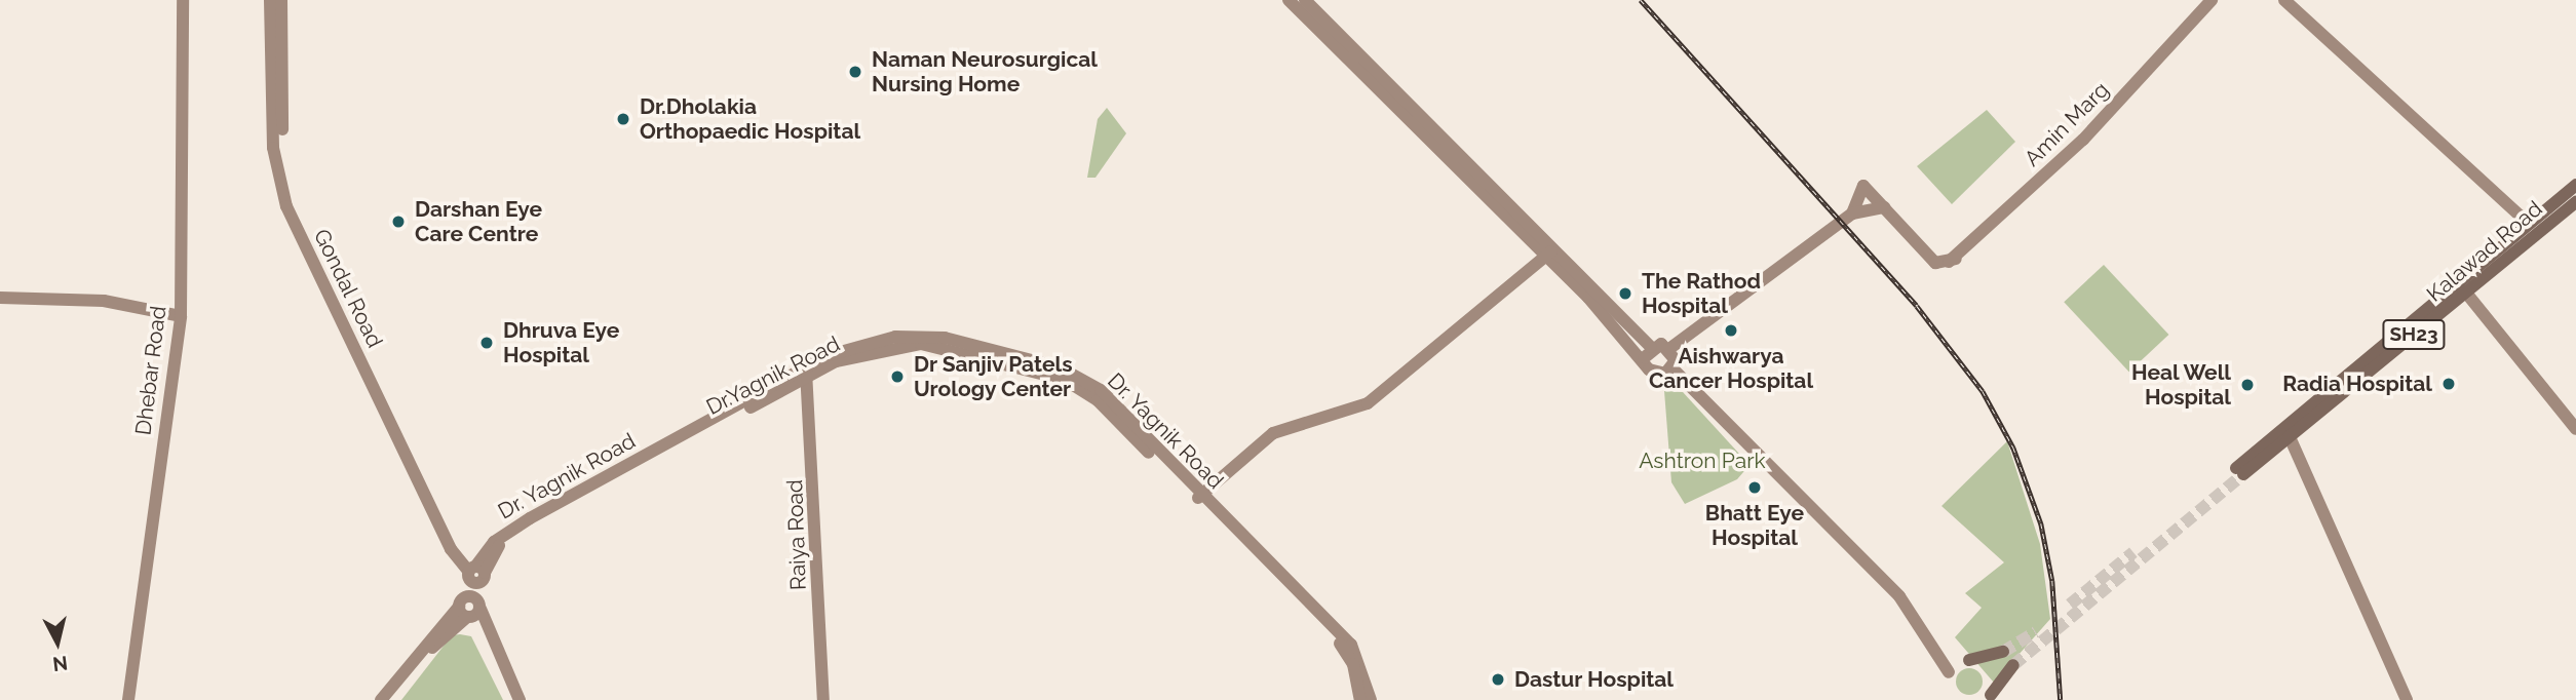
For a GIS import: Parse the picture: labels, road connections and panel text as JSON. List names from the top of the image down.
{
  "streets": {
    "main road": ["Kalawad Road", "SH23"],
    "street": [
      "Amin Marg",
      "Gondal Road",
      "Dhebar Road",
      "Dr. Yagnik Road",
      "Raiya Road"
    ]
  },
  "crossings": [
    ["Gondal Road", "Dr. Yagnik Road"],
    ["Dr. Yagnik Road", "Raiya Road"]
  ],
  "parks": ["Ashtron Park"],
  "places": [
    "Naman Neurosurgical Nursing Home",
    "Dr.Dholakia Orthopaedic Hospital",
    "Darshan Eye Care Centre",
    "The Rathod Hospital",
    "Aishwarya Cancer Hospital",
    "Dhruva Eye Hospital",
    "Dr Sanjiv Patels Urology Center",
    "Radia Hospital",
    "Heal Well Hospital",
    "Bhatt Eye Hospital",
    "Dastur Hospital"
  ],
  "north": "bottom"
}
